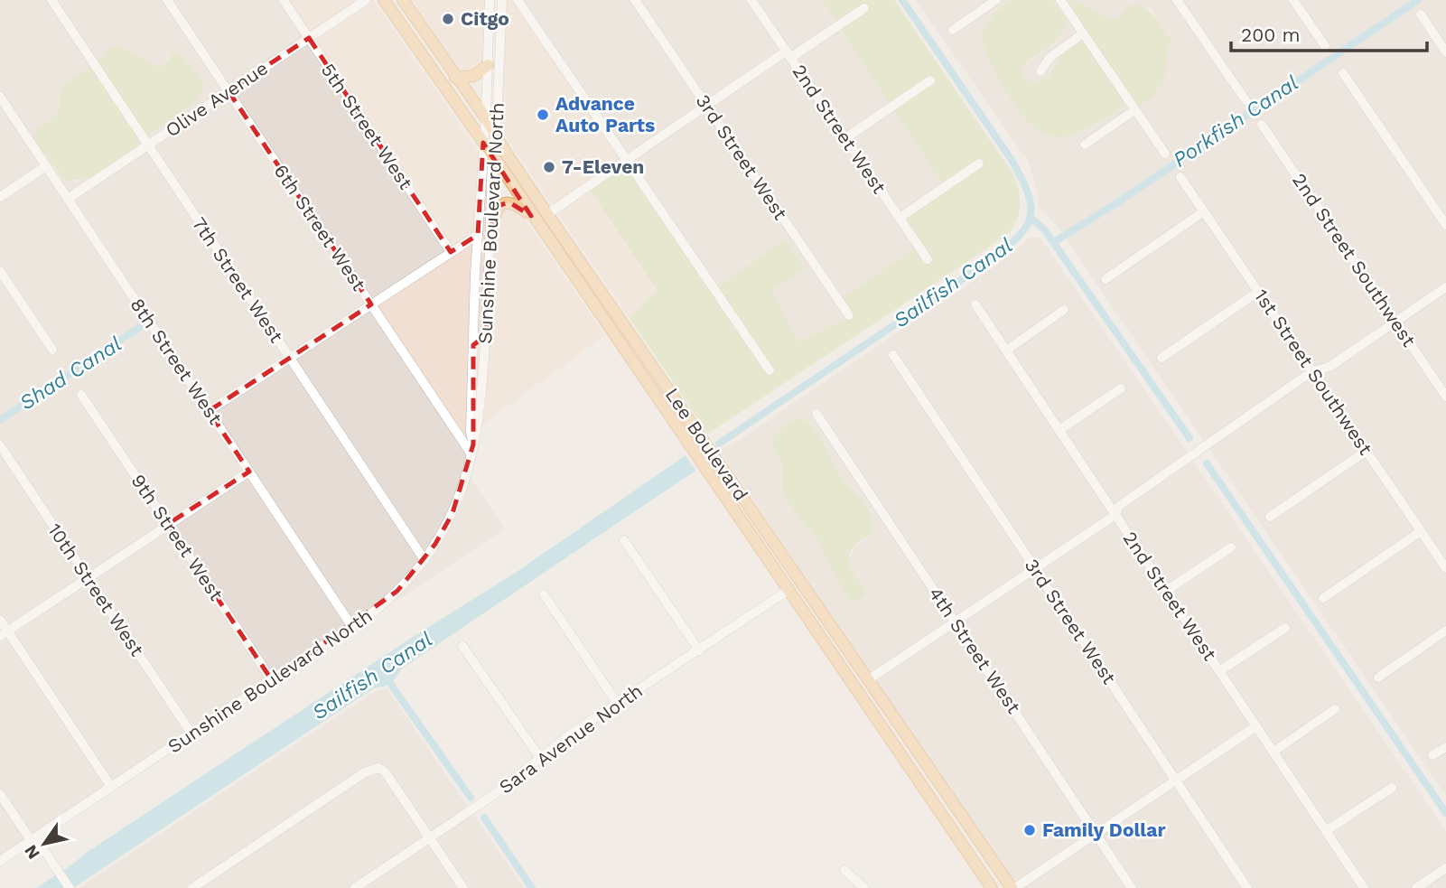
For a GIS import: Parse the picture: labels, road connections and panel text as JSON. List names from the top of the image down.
{
  "streets": {
    "main road": ["Lee Boulevard"],
    "street": [
      "Olive Avenue",
      "5th Street West",
      "2nd Street West",
      "3rd Street West",
      "Sunshine Boulevard North",
      "6th Street West",
      "2nd Street Southwest",
      "7th Street West",
      "8th Street West",
      "1st Street Southwest",
      "9th Street West",
      "10th Street West",
      "4th Street West",
      "Sara Avenue North"
    ]
  },
  "crossings": [
    ["Olive Avenue", "5th Street West"],
    ["Olive Avenue", "6th Street West"],
    ["Olive Avenue", "7th Street West"],
    ["Olive Avenue", "8th Street West"],
    ["Sunshine Boulevard North", "6th Street West"],
    ["Sunshine Boulevard North", "7th Street West"],
    ["Sunshine Boulevard North", "8th Street West"],
    ["Sunshine Boulevard North", "Lee Boulevard"],
    ["Sunshine Boulevard North", "9th Street West"],
    ["Sunshine Boulevard North", "10th Street West"],
    ["Lee Boulevard", "Sara Avenue North"]
  ],
  "water": ["Porkfish Canal", "Sailfish Canal", "Shad Canal"],
  "places": [
    "Citgo",
    "Advance Auto Parts",
    "7-Eleven",
    "Family Dollar"
  ],
  "scale_bar": "200 m",
  "north": "bottom left"
}
